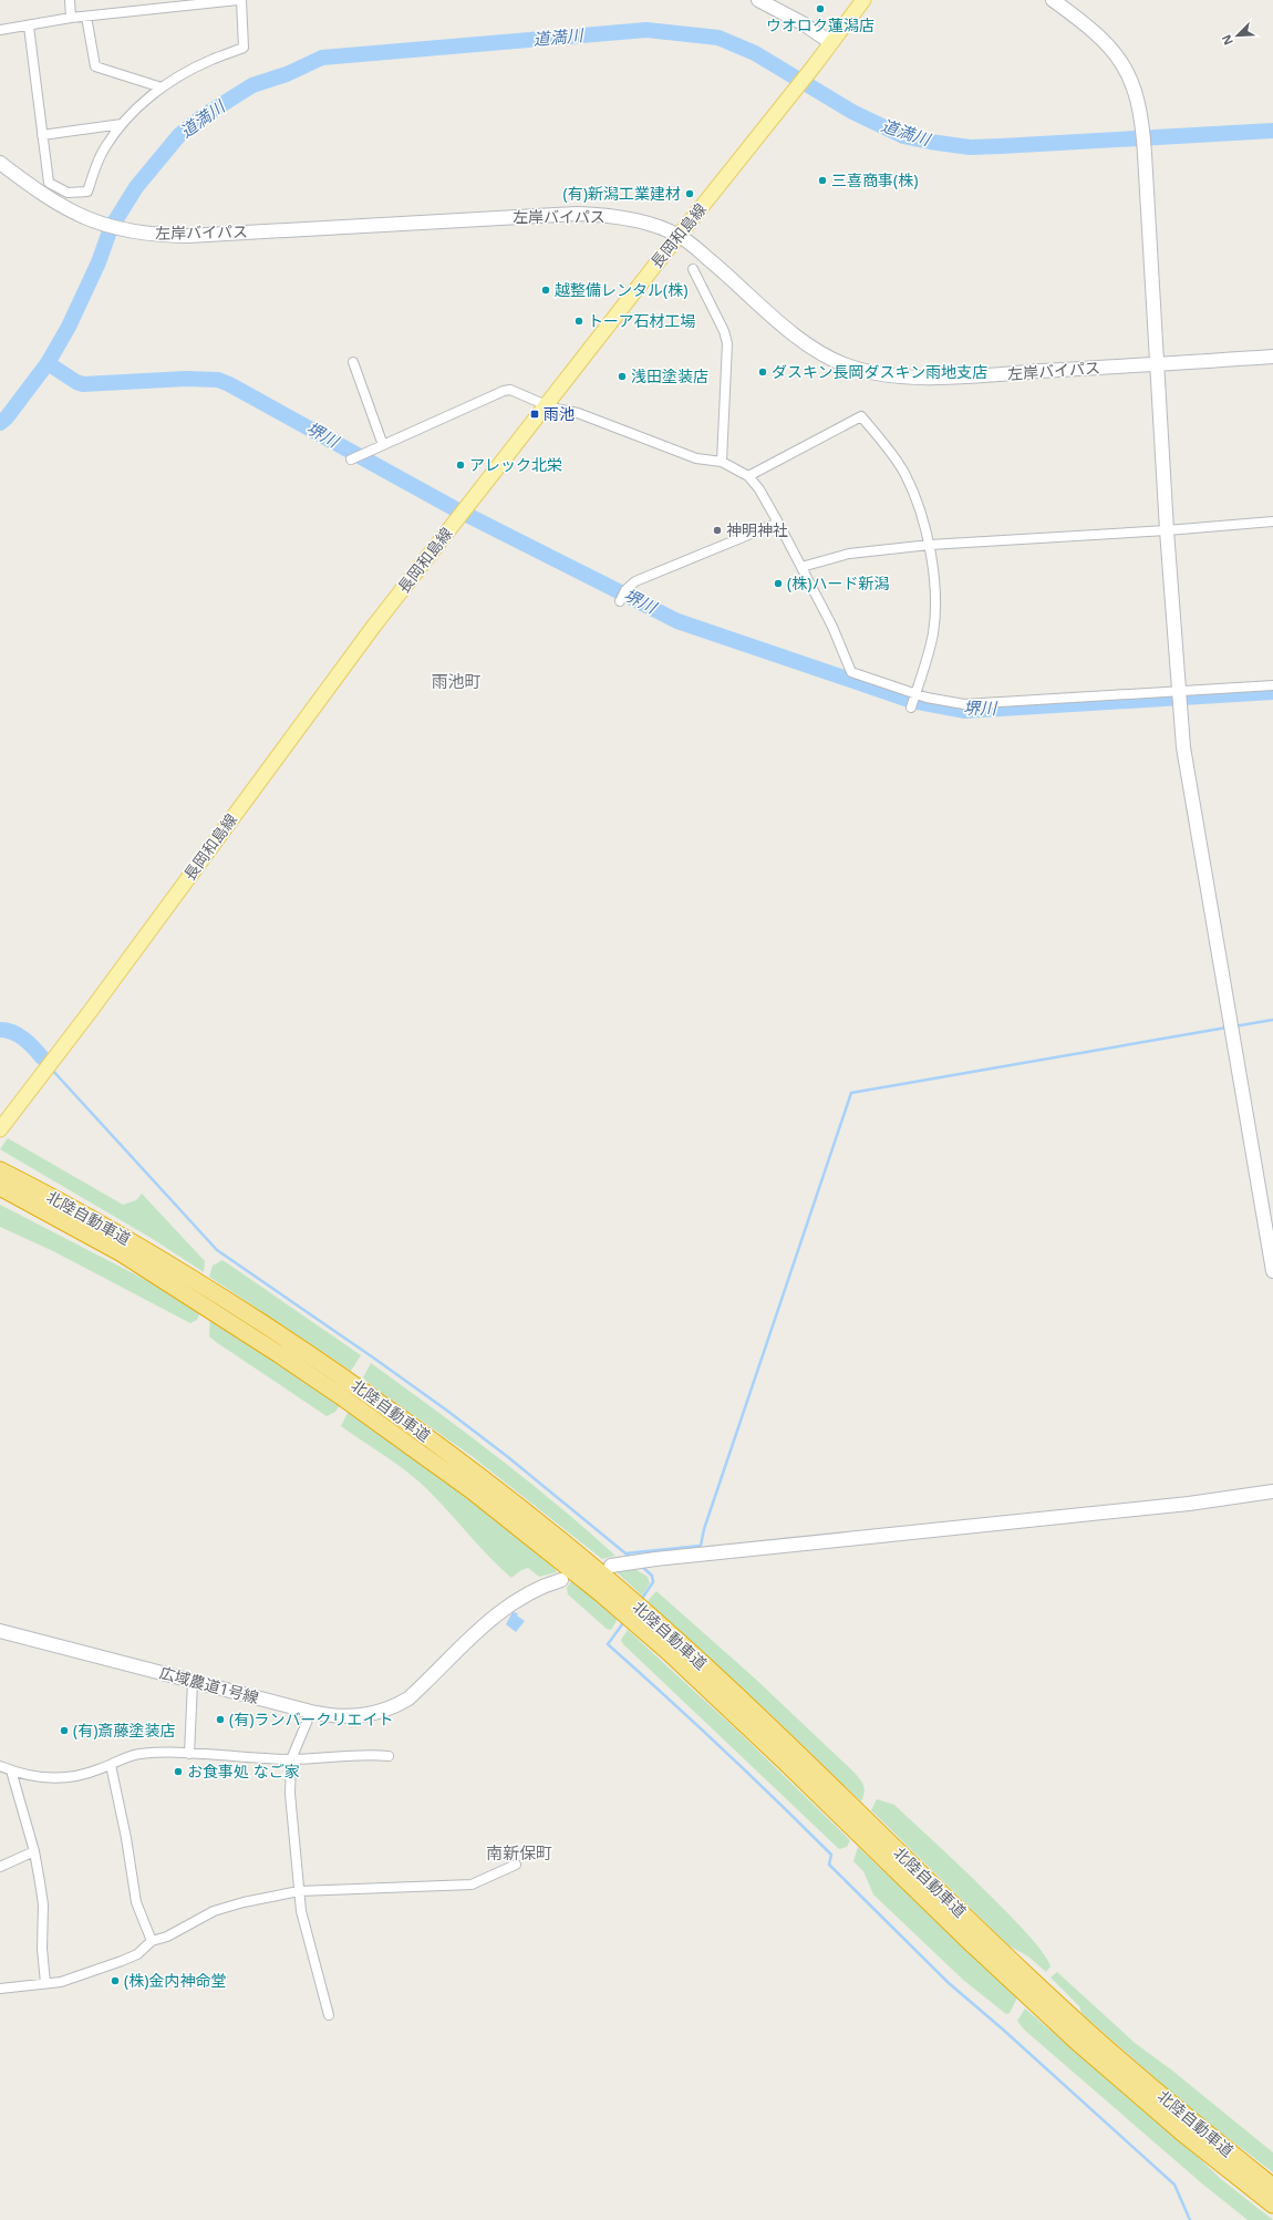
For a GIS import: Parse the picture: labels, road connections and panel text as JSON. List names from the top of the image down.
{
  "streets": {
    "highway": ["北陸自動車道"],
    "main road": ["長岡和島線"],
    "street": ["左岸バイパス", "広域農道1号線"]
  },
  "crossings": [
    ["左岸バイパス", "長岡和島線"]
  ],
  "districts": ["雨池町", "南新保町"],
  "water": ["道満川", "堺川"],
  "places": {
    "other": [
      "ウオロク蓮潟店",
      "三喜商事(株)",
      "(有)新潟工業建材",
      "越整備レンタル(株)",
      "トーア石材工場",
      "ダスキン長岡ダスキン雨地支店",
      "浅田塗装店",
      "アレック北栄",
      "神明神社",
      "(株)ハード新潟",
      "(有)ランバークリエイト",
      "(有)斎藤塗装店",
      "お食事処 なご家",
      "(株)金内神命堂"
    ],
    "transit": ["雨池"]
  },
  "north": "bottom left"
}
